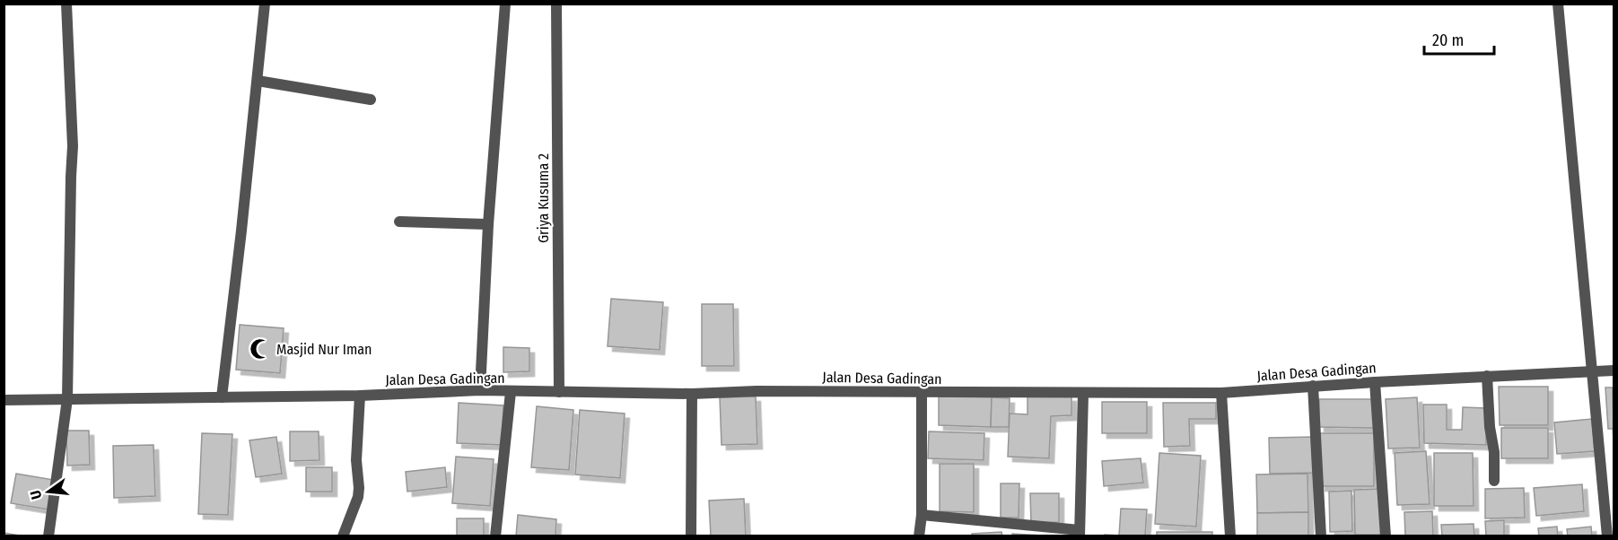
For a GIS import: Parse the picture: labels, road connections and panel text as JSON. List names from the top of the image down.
{
  "streets": {
    "street": ["Griya Kusuma 2", "Jalan Desa Gadingan"]
  },
  "crossings": [
    ["Griya Kusuma 2", "Jalan Desa Gadingan"]
  ],
  "places": {
    "mosque": ["Masjid Nur Iman"]
  },
  "scale_bar": "20 m",
  "north": "left"
}
